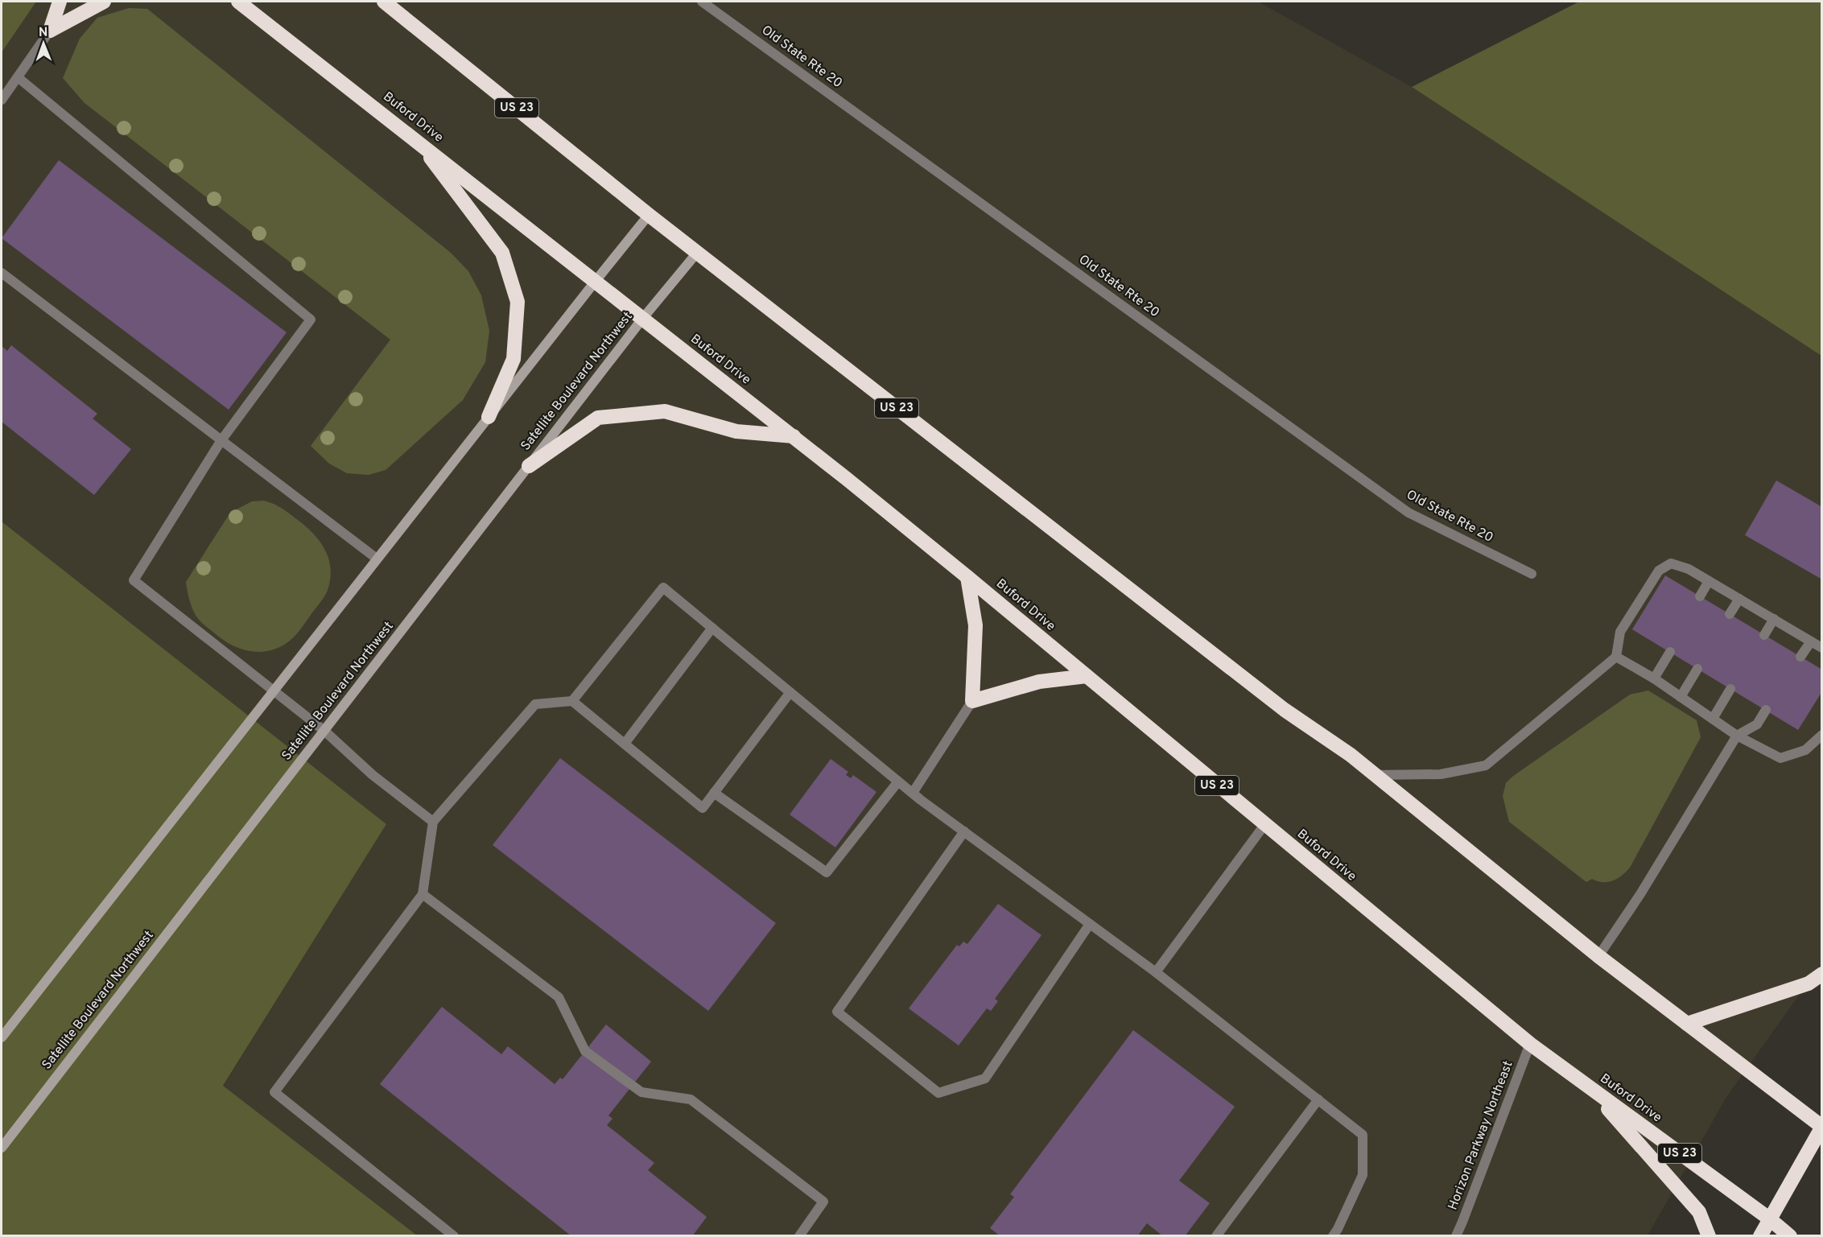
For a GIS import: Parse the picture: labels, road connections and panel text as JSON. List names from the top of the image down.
{
  "streets": {
    "highway": ["US 23", "Buford Drive"],
    "main road": ["Satellite Boulevard Northwest"],
    "street": ["Old State Rte 20", "Horizon Parkway Northeast"]
  },
  "crossings": [
    ["US 23", "Satellite Boulevard Northwest"],
    ["Buford Drive", "Satellite Boulevard Northwest"],
    ["Buford Drive", "Horizon Parkway Northeast"]
  ],
  "north": "top"
}
